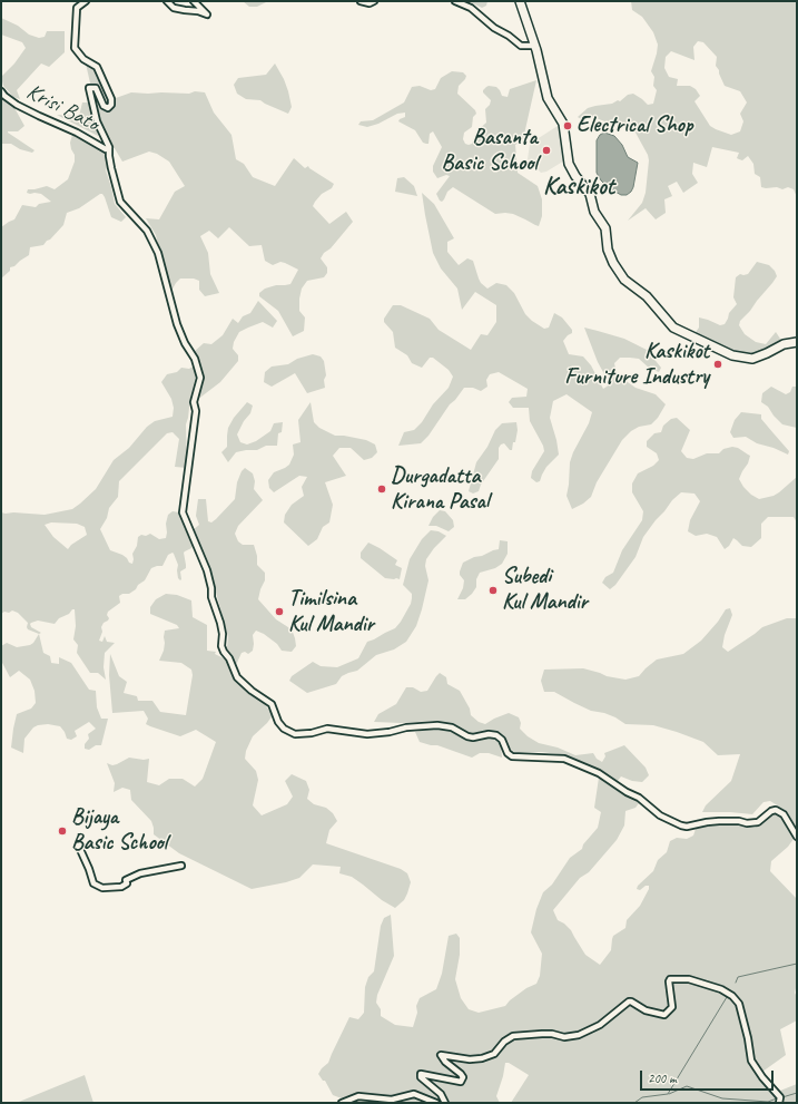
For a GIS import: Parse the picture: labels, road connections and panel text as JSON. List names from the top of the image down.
{
  "streets": {
    "street": ["Krisi Bato"]
  },
  "districts": ["Kaskikot"],
  "places": [
    "Electrical Shop",
    "Basanta Basic School",
    "Kaskikot Furniture Industry",
    "Durgadatta Kirana Pasal",
    "Subedi Kul Mandir",
    "Timilsina Kul Mandir",
    "Bijaya Basic School"
  ],
  "scale_bar": "200 m"
}
